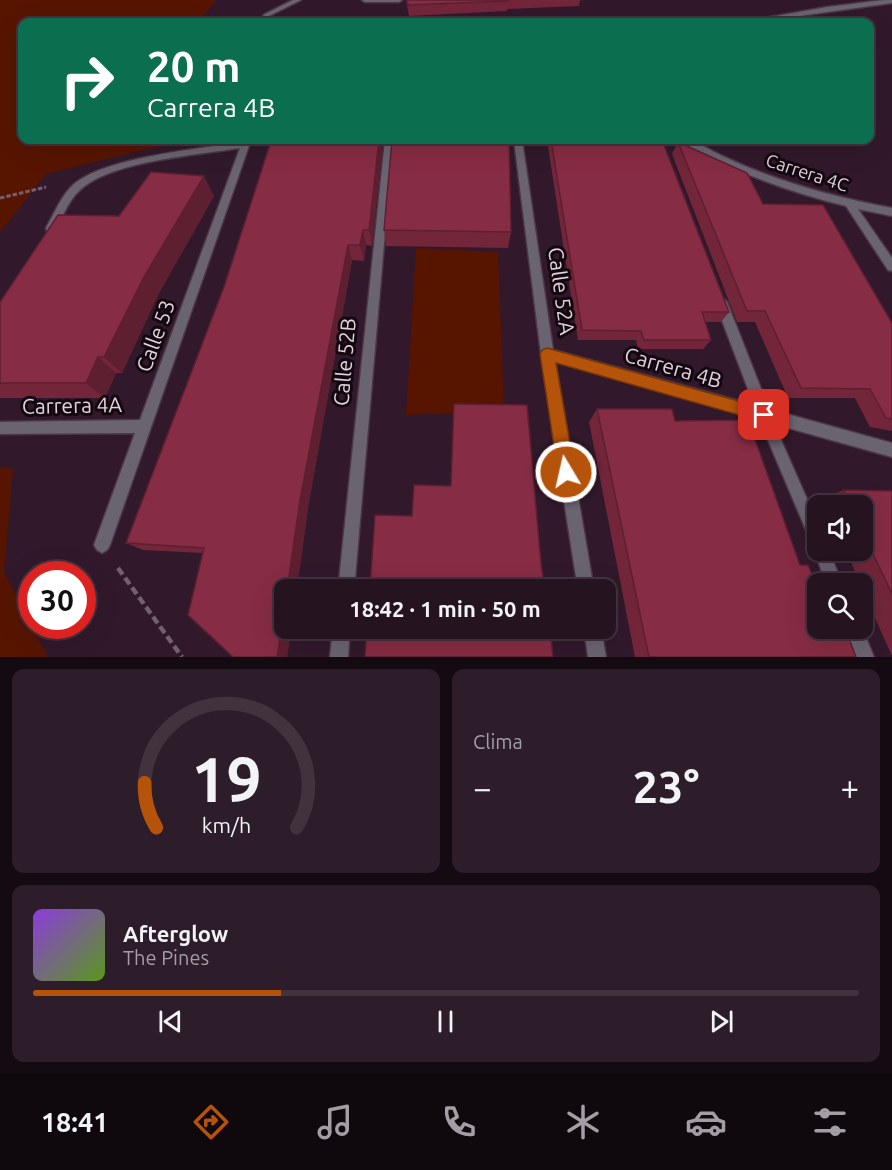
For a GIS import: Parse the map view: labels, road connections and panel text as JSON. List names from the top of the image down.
{
  "streets": {
    "street": [
      "Carrera 4C",
      "Calle 52A",
      "Calle 53",
      "Calle 52B",
      "Carrera 4B",
      "Carrera 4A"
    ]
  },
  "crossings": [
    ["Calle 52A", "Carrera 4B"],
    ["Calle 53", "Carrera 4A"]
  ],
  "page": {
    "turn": ["20 m", "Carrera 4B"],
    "limit": "30",
    "trip": "18:42 · 1 min · 50 m",
    "tile": "Clima",
    "heat": ["−", "23°", "+"],
    "song": ["Afterglow", "The Pines"],
    "tabs": "18:41",
    "gauge": ["19", "km/h"]
  }
}
